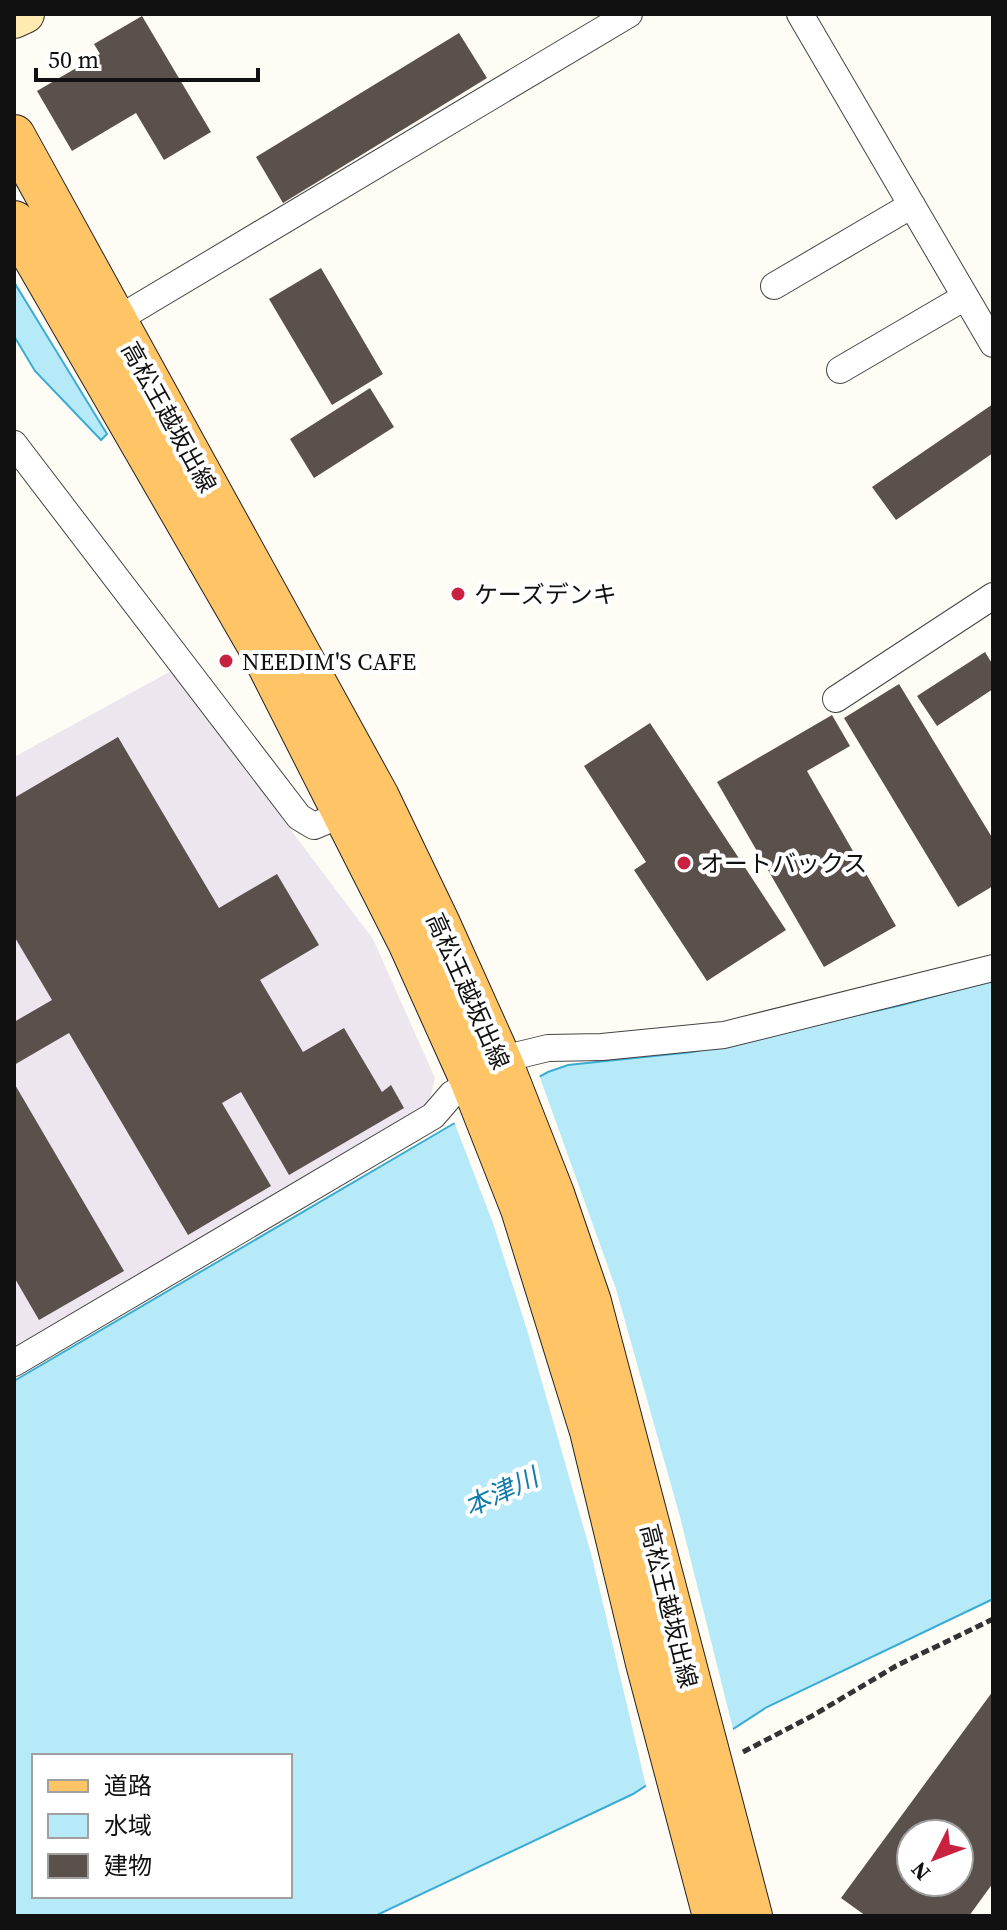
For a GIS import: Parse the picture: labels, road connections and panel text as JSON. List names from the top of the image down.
{
  "streets": {
    "main road": ["高松王越坂出線"]
  },
  "water": ["本津川"],
  "places": ["ケーズデンキ", "NEEDIM'S CAFE", "オートバックス"],
  "legend": ["道路", "水域", "建物"],
  "scale_bar": "50 m",
  "north": "bottom left"
}
